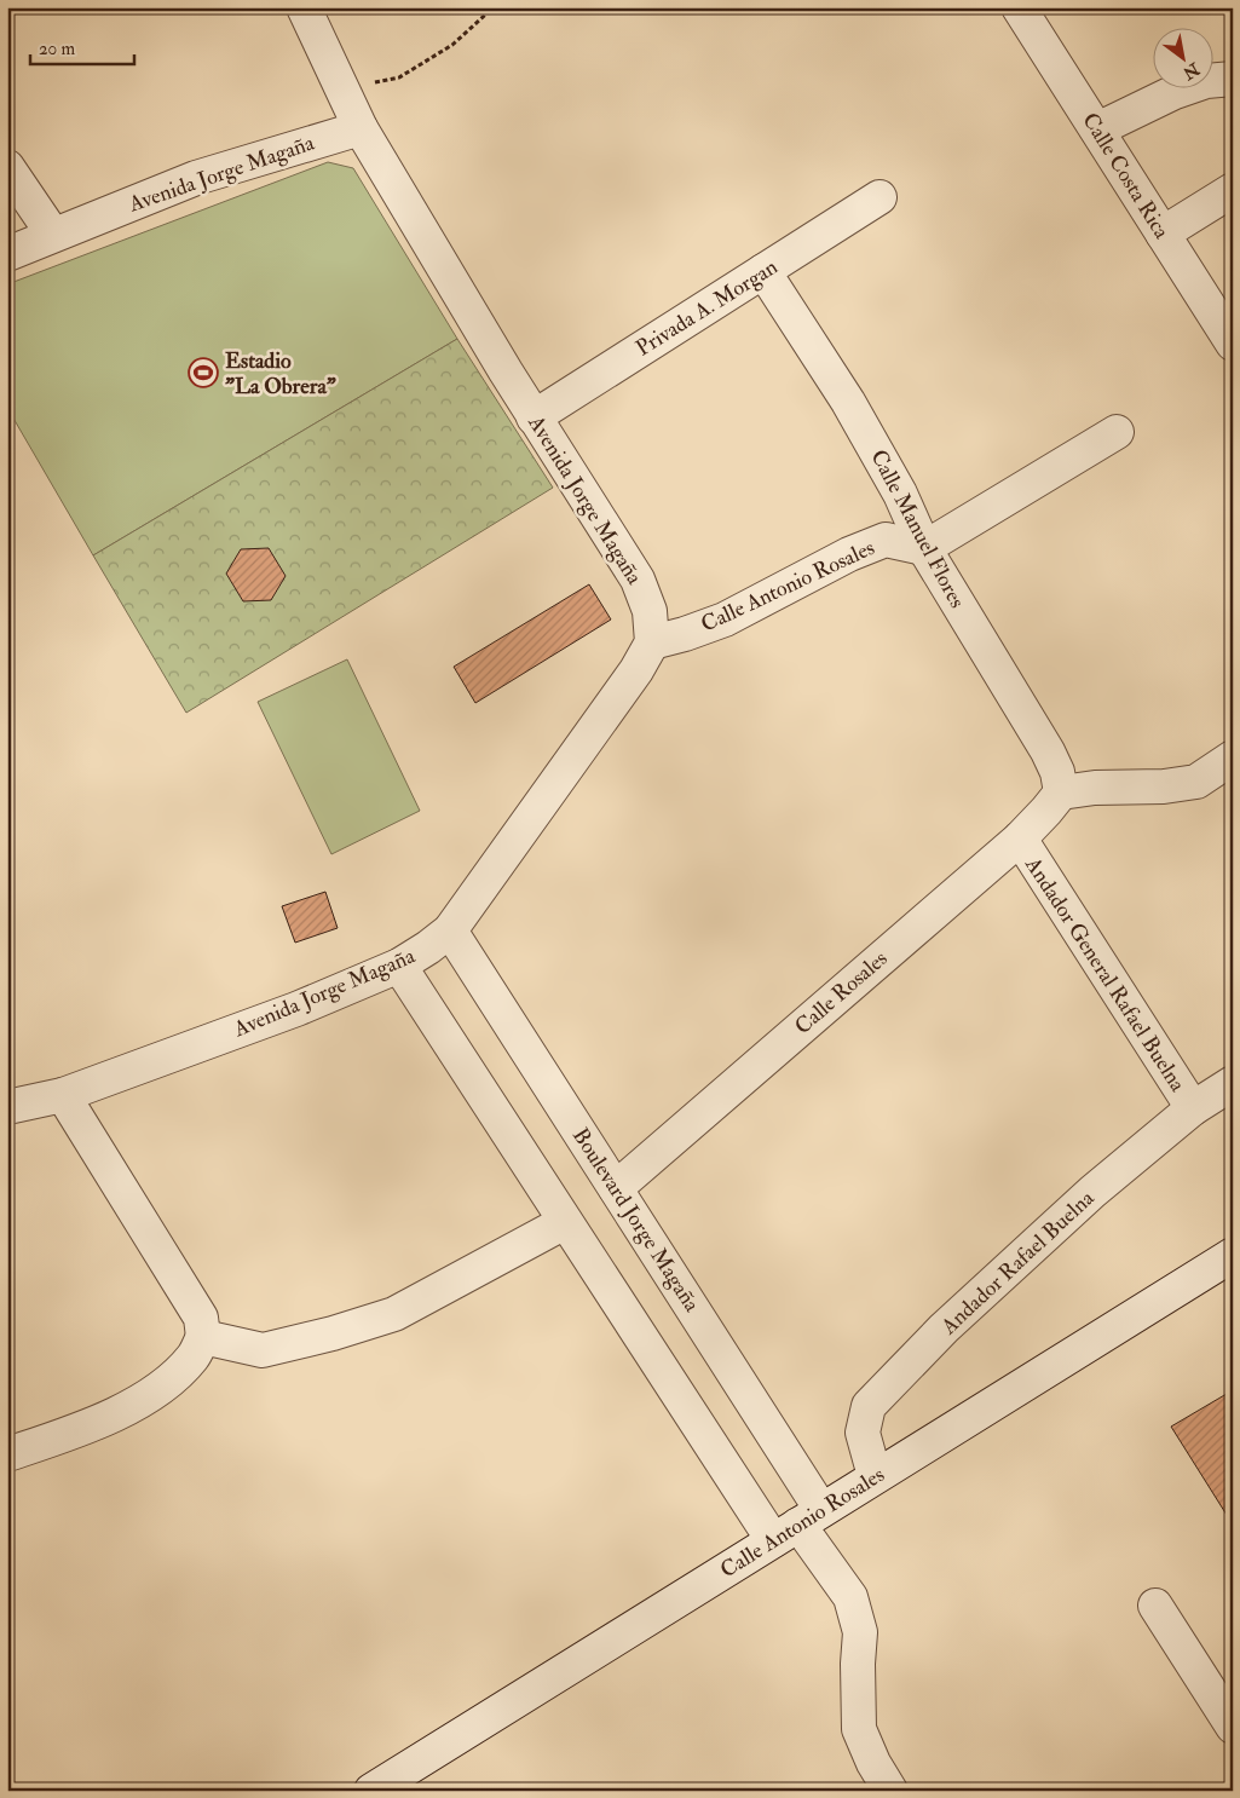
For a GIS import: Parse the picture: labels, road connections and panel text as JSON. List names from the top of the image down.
{
  "streets": {
    "street": [
      "Avenida Jorge Magaña",
      "Calle Costa Rica",
      "Privada A. Morgan",
      "Calle Manuel Flores",
      "Calle Antonio Rosales",
      "Andador General Rafael Buelna",
      "Calle Rosales",
      "Boulevard Jorge Magaña",
      "Andador Rafael Buelna"
    ]
  },
  "crossings": [
    ["Avenida Jorge Magaña", "Privada A. Morgan"],
    ["Avenida Jorge Magaña", "Calle Antonio Rosales"],
    ["Avenida Jorge Magaña", "Boulevard Jorge Magaña"],
    ["Privada A. Morgan", "Calle Manuel Flores"],
    ["Calle Manuel Flores", "Calle Antonio Rosales"],
    ["Calle Manuel Flores", "Calle Rosales"],
    ["Calle Antonio Rosales", "Boulevard Jorge Magaña"],
    ["Calle Antonio Rosales", "Andador Rafael Buelna"],
    ["Andador General Rafael Buelna", "Calle Rosales"],
    ["Andador General Rafael Buelna", "Andador Rafael Buelna"],
    ["Calle Rosales", "Boulevard Jorge Magaña"]
  ],
  "places": {
    "sports": ["Estadio \"La Obrera\""]
  },
  "scale_bar": "20 m",
  "north": "bottom right"
}
